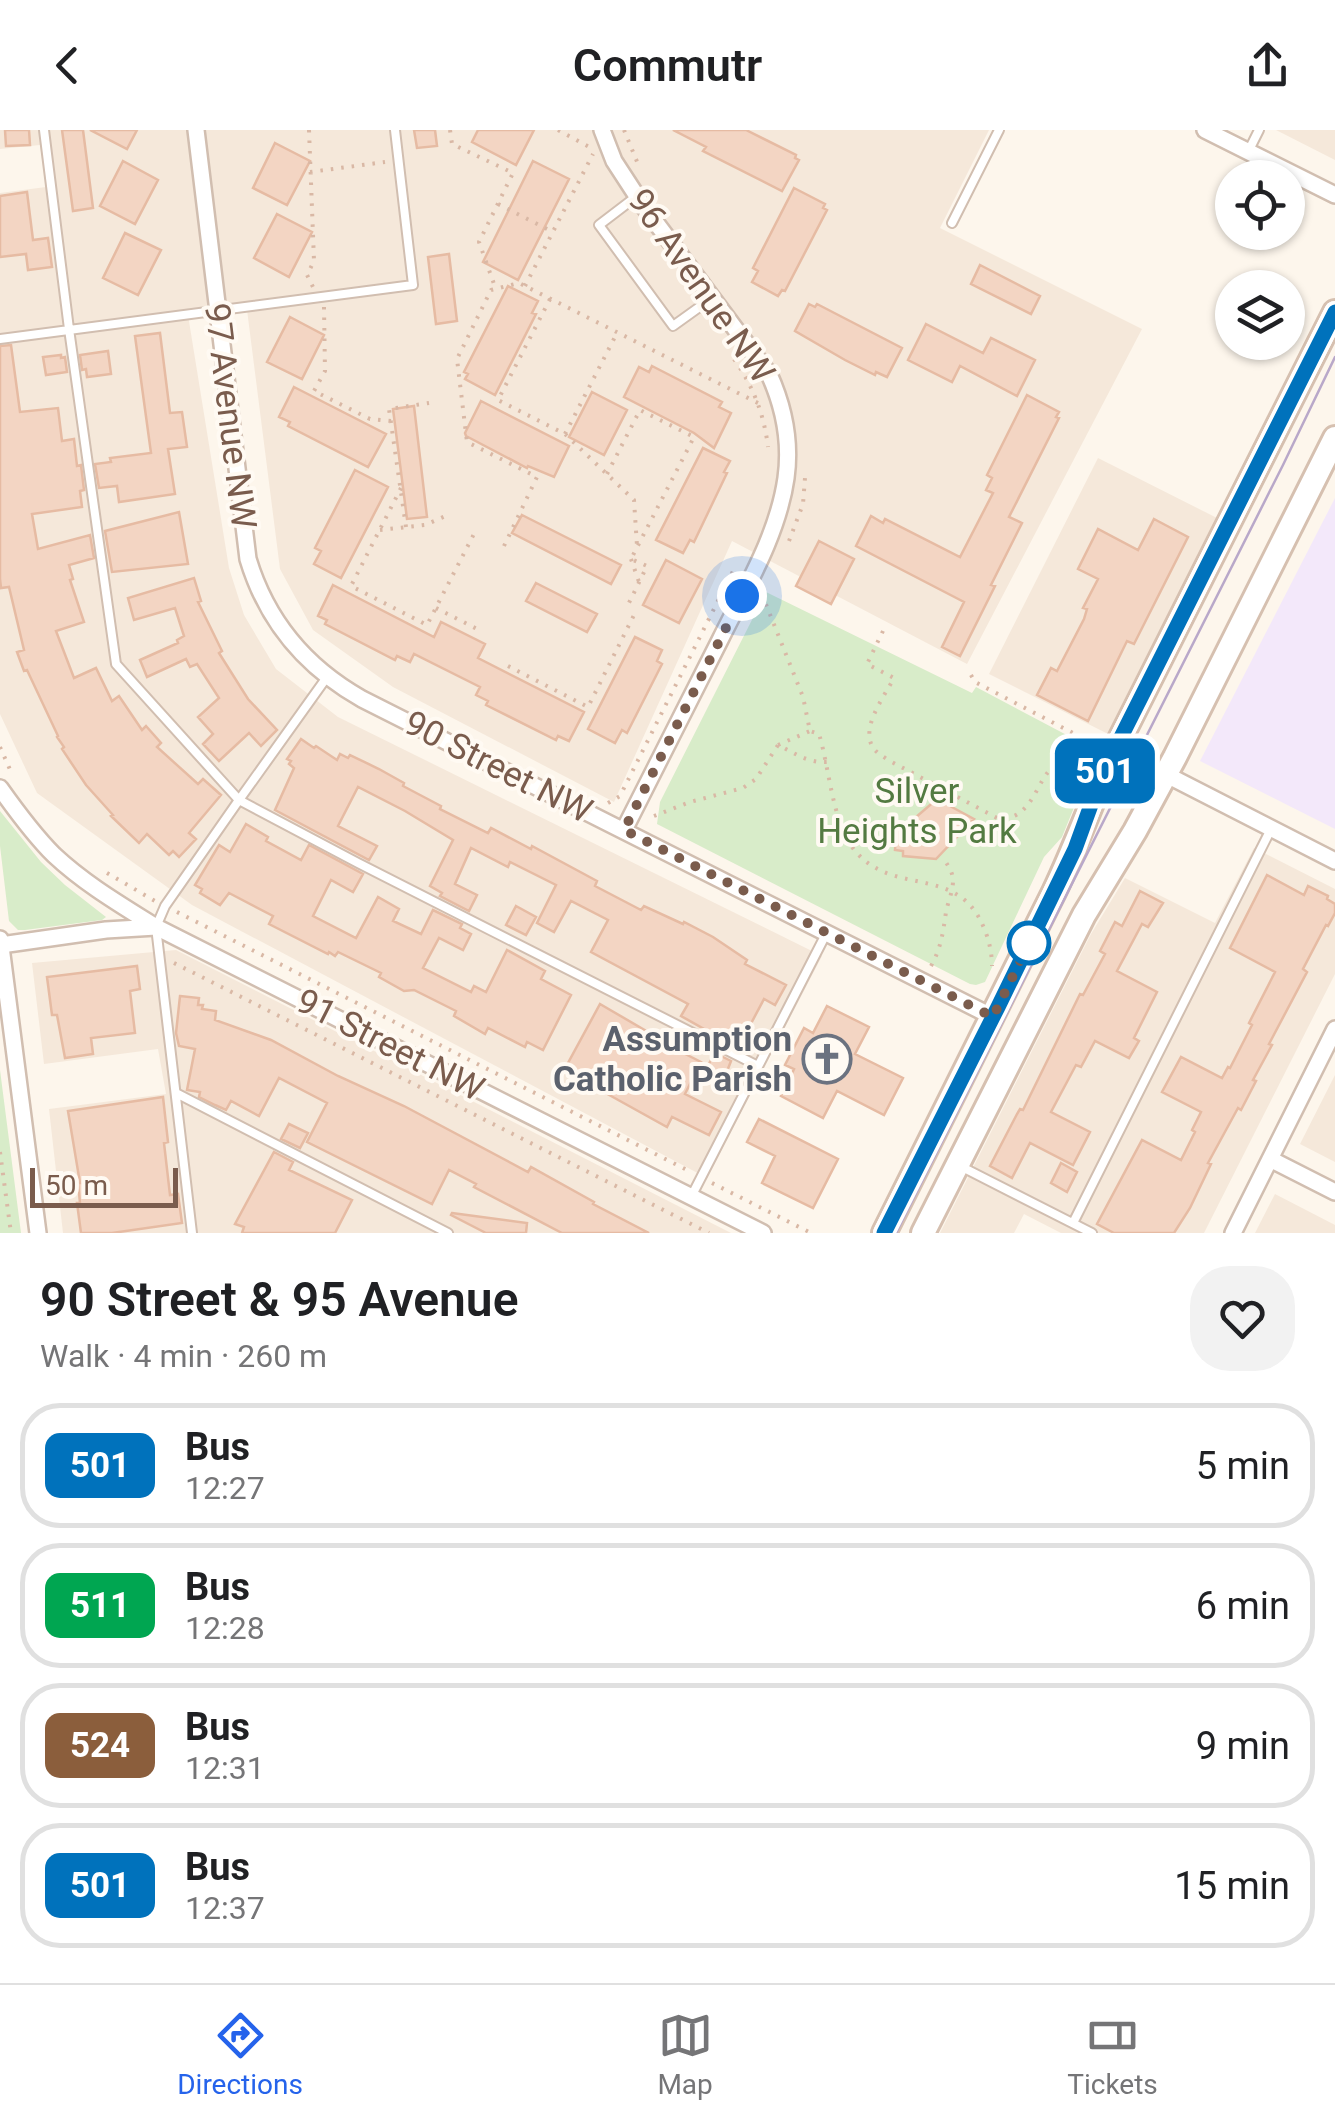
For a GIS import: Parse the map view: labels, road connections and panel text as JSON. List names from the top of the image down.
{
  "streets": {
    "street": [
      "96 Avenue NW",
      "97 Avenue NW",
      "90 Street NW",
      "91 Street NW"
    ]
  },
  "crossings": [
    ["96 Avenue NW", "90 Street NW"],
    ["97 Avenue NW", "90 Street NW"]
  ],
  "parks": ["Silver Heights Park"],
  "places": {
    "church": ["Assumption Catholic Parish"]
  },
  "lines": ["bus line 501"],
  "scale_bar": "50 m",
  "page": {
    "header": "Commutr",
    "on_map": "501",
    "scale": "50 m",
    "heading": ["90 Street & 95 Avenue", "Walk · 4 min · 260 m"],
    "list": [
      {
        "mark": "501",
        "name": "Bus",
        "note": "12:27",
        "value": "5 min"
      },
      {
        "mark": "511",
        "name": "Bus",
        "note": "12:28",
        "value": "6 min"
      },
      {
        "mark": "524",
        "name": "Bus",
        "note": "12:31",
        "value": "9 min"
      },
      {
        "mark": "501",
        "name": "Bus",
        "note": "12:37",
        "value": "15 min"
      }
    ],
    "tabs": ["Directions", "Map", "Tickets"]
  }
}
